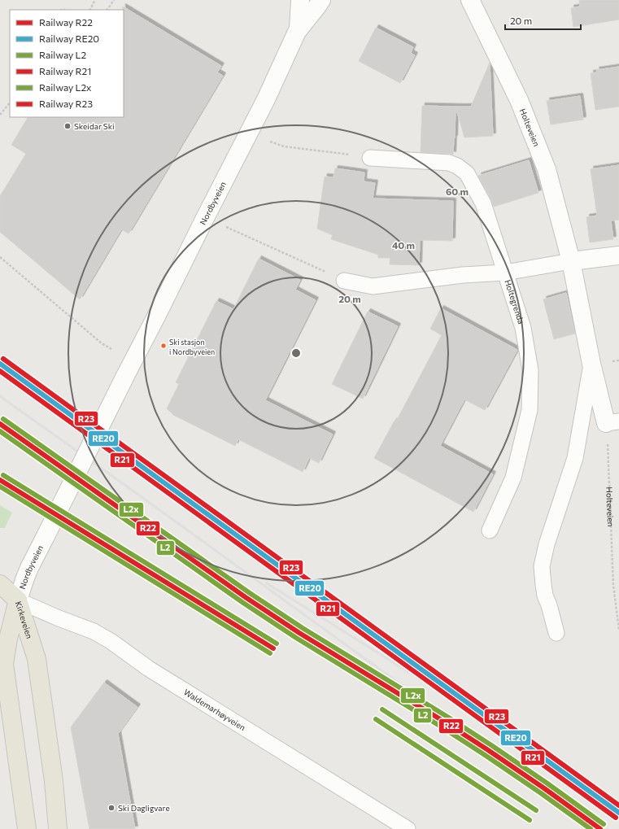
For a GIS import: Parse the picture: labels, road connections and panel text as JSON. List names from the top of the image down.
{
  "streets": {
    "main road": ["Holteveien", "Nordbyveien", "Kirkeveien"],
    "lane": ["Holtegrenda", "Waldemarhøyveien"]
  },
  "crossings": [
    ["Nordbyveien", "Kirkeveien"],
    ["Nordbyveien", "Waldemarhøyveien"],
    ["Kirkeveien", "Waldemarhøyveien"]
  ],
  "places": ["Skeidar Ski", "Ski stasjon i Nordbyveien", "Ski Dagligvare"],
  "lines": [
    "rail line R23",
    "rail line RE20",
    "rail line R21",
    "rail line L2x",
    "rail line R22",
    "rail line L2"
  ],
  "legend": [
    "Railway R22",
    "Railway RE20",
    "Railway L2",
    "Railway R21",
    "Railway L2x",
    "Railway R23"
  ],
  "scale_bar": "20 m",
  "rings": ["60 m", "40 m", "20 m"]
}
